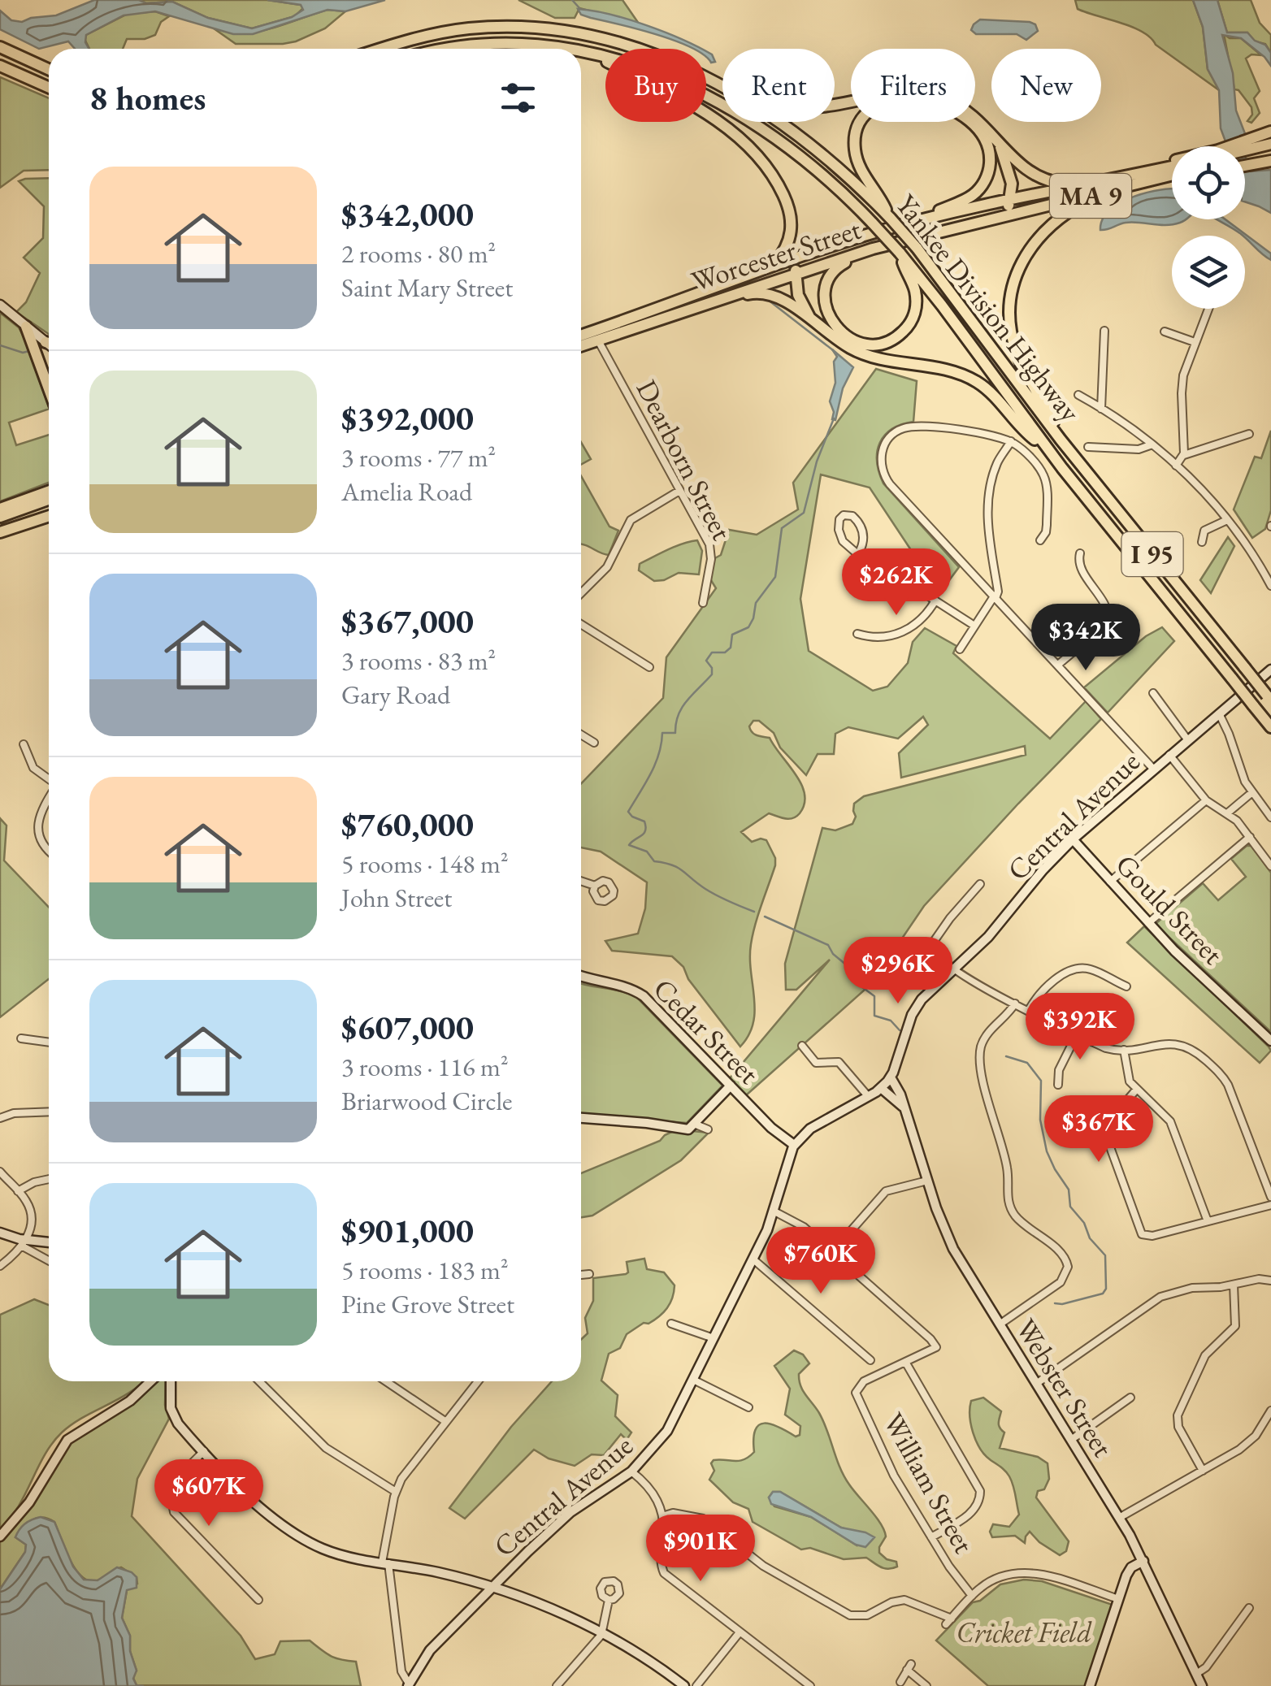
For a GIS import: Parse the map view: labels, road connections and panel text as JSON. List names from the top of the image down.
{
  "streets": {
    "highway": [
      "MA 9",
      "Worcester Street",
      "Yankee Division Highway",
      "I 95"
    ],
    "main road": [
      "Central Avenue",
      "Gould Street",
      "Cedar Street",
      "Webster Street"
    ],
    "street": ["Dearborn Street", "William Street"]
  },
  "crossings": [
    ["Worcester Street", "Dearborn Street"],
    ["Central Avenue", "Gould Street"],
    ["Central Avenue", "Cedar Street"],
    ["Central Avenue", "Webster Street"]
  ],
  "parks": ["Cricket Field"],
  "page": {
    "chip": [
      "Buy",
      "Rent",
      "Filters",
      "New"
    ],
    "heading": "8 homes",
    "list": [
      {
        "name": "$342,000",
        "note": "2 rooms · 80 m² · Saint Mary Street"
      },
      {
        "name": "$392,000",
        "note": "3 rooms · 77 m² · Amelia Road"
      },
      {
        "name": "$367,000",
        "note": "3 rooms · 83 m² · Gary Road"
      },
      {
        "name": "$760,000",
        "note": "5 rooms · 148 m² · John Street"
      },
      {
        "name": "$607,000",
        "note": "3 rooms · 116 m² · Briarwood Circle"
      },
      {
        "name": "$901,000",
        "note": "5 rooms · 183 m² · Pine Grove Street"
      }
    ],
    "price": [
      "$262K",
      "$342K",
      "$296K",
      "$392K",
      "$367K",
      "$760K",
      "$607K",
      "$901K"
    ]
  }
}
